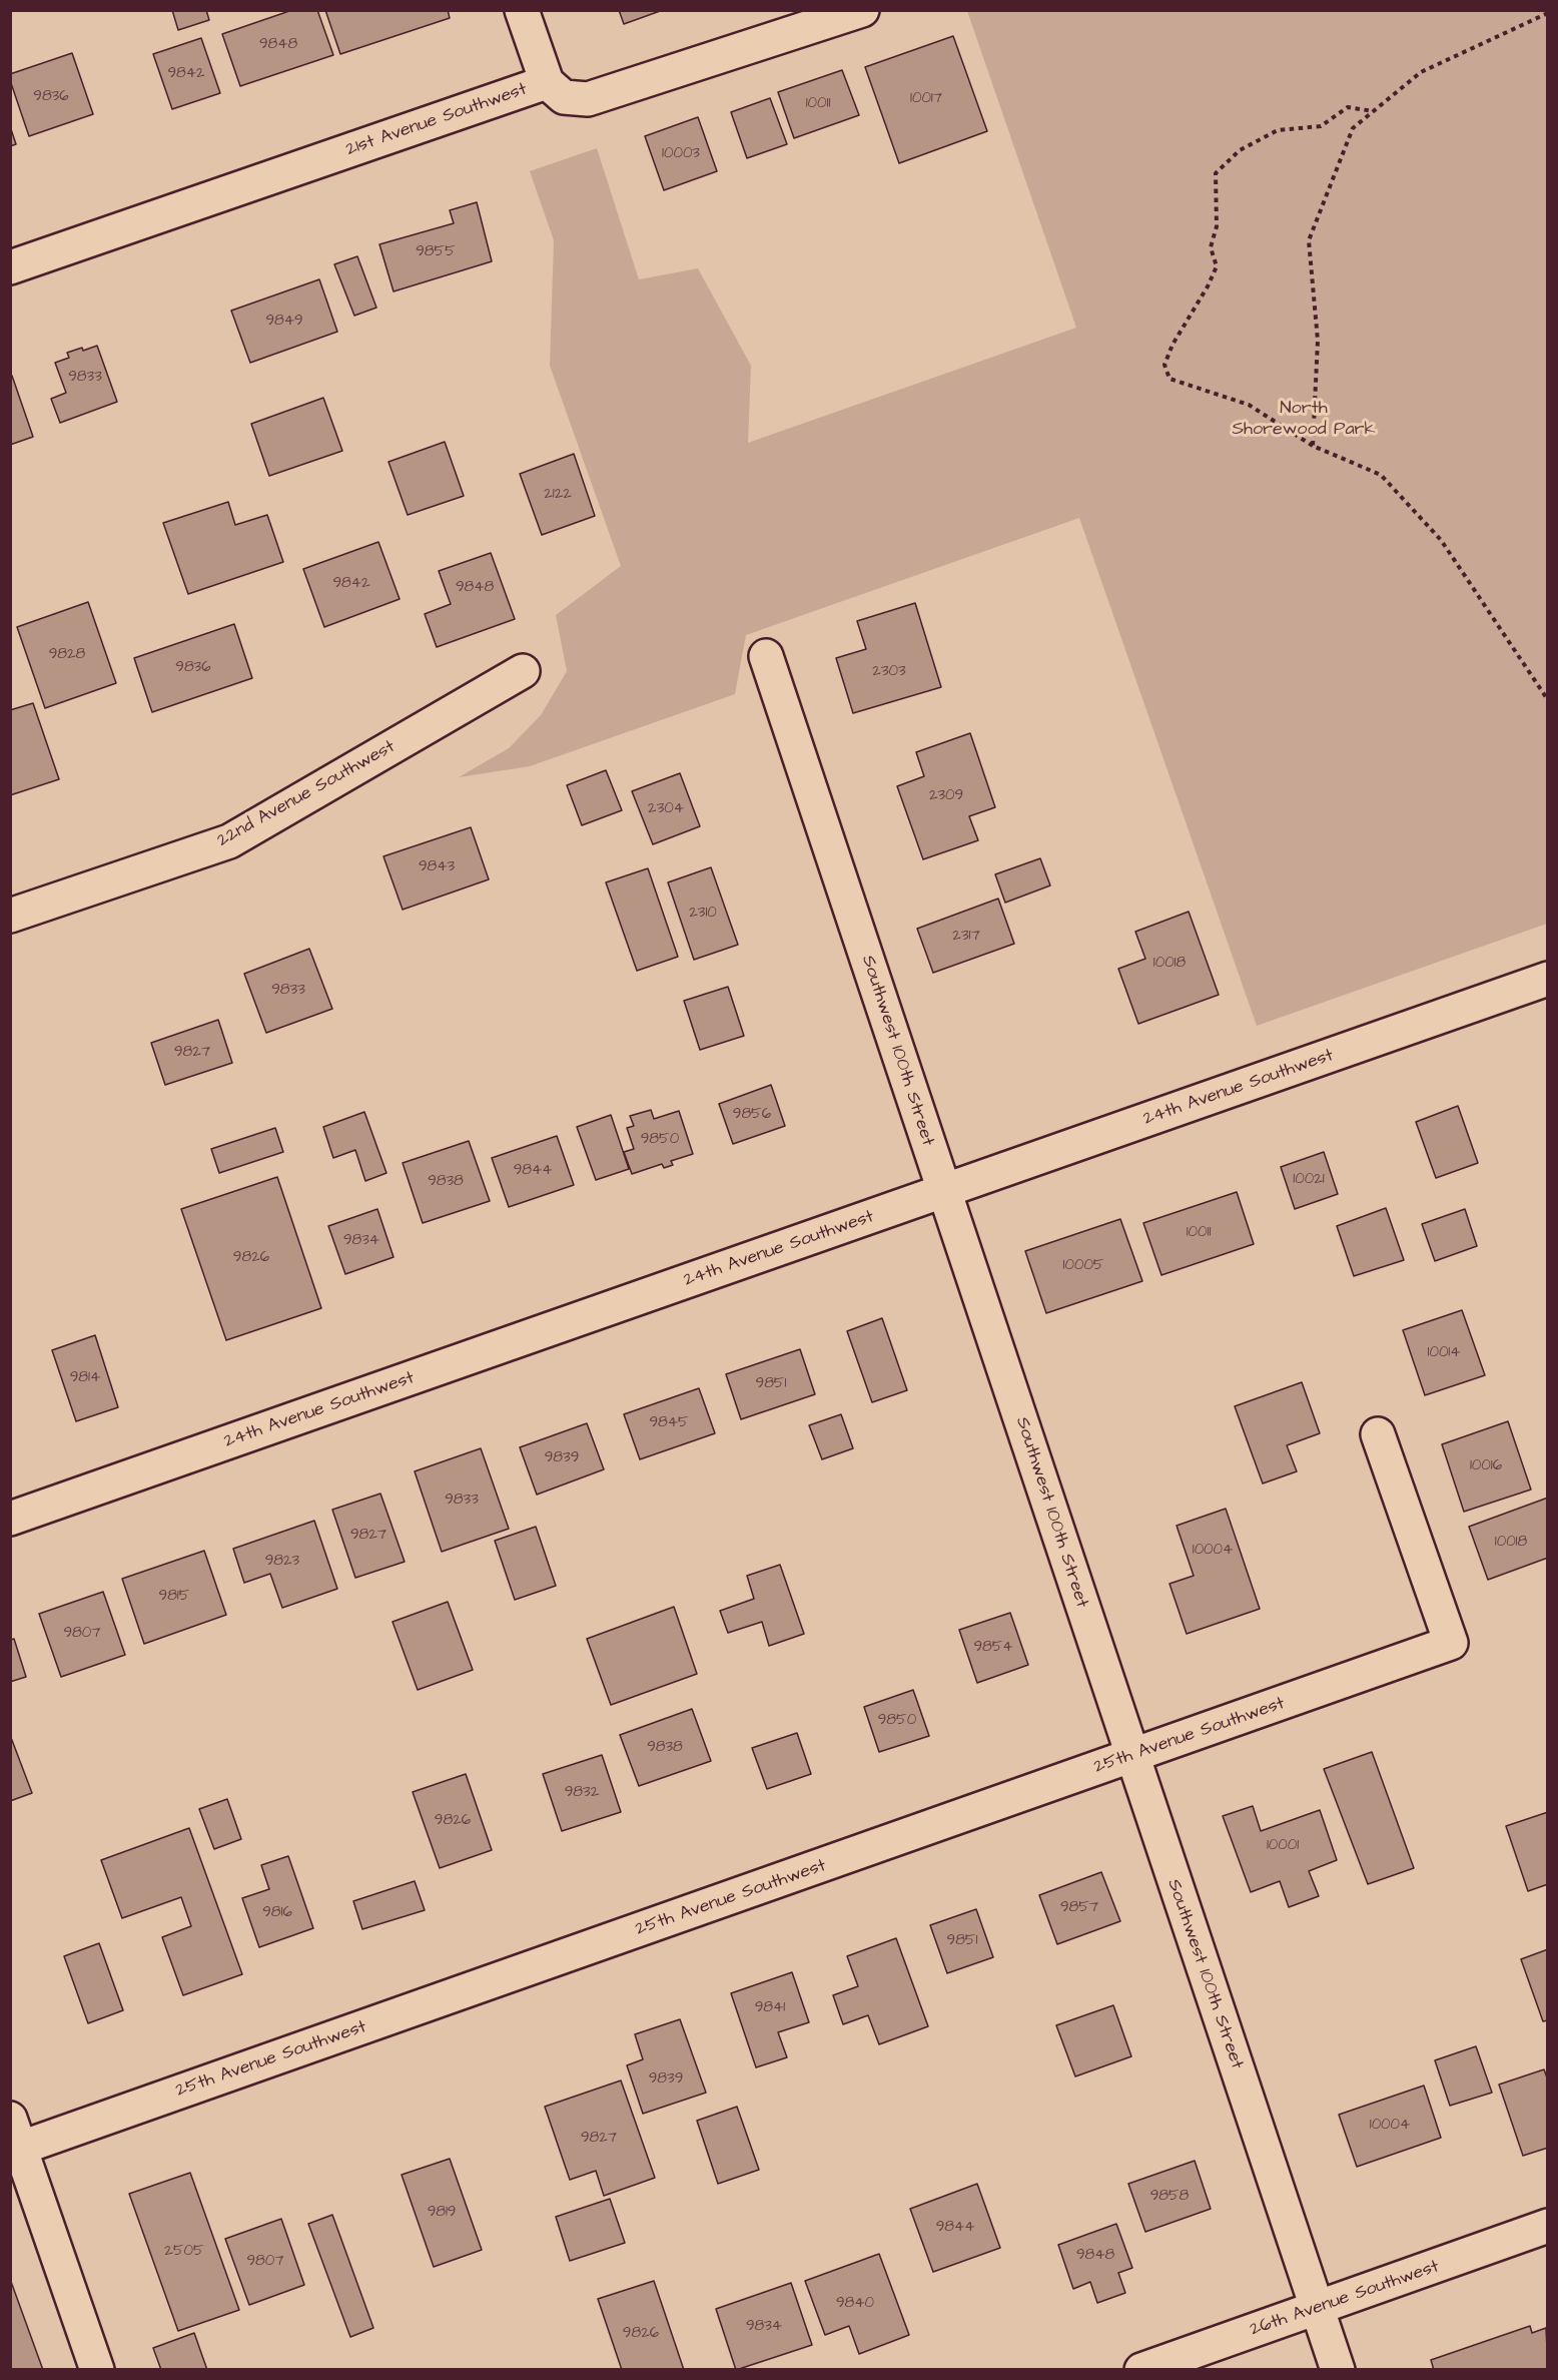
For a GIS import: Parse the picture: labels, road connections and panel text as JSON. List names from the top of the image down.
{
  "streets": {
    "street": [
      "21st Avenue Southwest",
      "22nd Avenue Southwest",
      "Southwest 100th Street",
      "24th Avenue Southwest",
      "25th Avenue Southwest",
      "26th Avenue Southwest"
    ]
  },
  "crossings": [
    ["Southwest 100th Street", "24th Avenue Southwest"],
    ["Southwest 100th Street", "25th Avenue Southwest"],
    ["Southwest 100th Street", "26th Avenue Southwest"]
  ],
  "parks": ["North Shorewood Park"],
  "house_numbers": [
    "9848",
    "9842",
    "9836",
    "10017",
    "10011",
    "10003",
    "9855",
    "9849",
    "9833",
    "2122",
    "9842",
    "9848",
    "9828",
    "9836",
    "2303",
    "2309",
    "2304",
    "9843",
    "2310",
    "2317",
    "10018",
    "9833",
    "9827",
    "9856",
    "9850",
    "9844",
    "10021",
    "9838",
    "10011",
    "9834",
    "9826",
    "10005",
    "10014",
    "9814",
    "9851",
    "9845",
    "9839",
    "10016",
    "9833",
    "9827",
    "10018",
    "10004",
    "9823",
    "9815",
    "9807",
    "9854",
    "9850",
    "9838",
    "9832",
    "9826",
    "10001",
    "9857",
    "9816",
    "9851",
    "9841",
    "9839",
    "10004",
    "9827",
    "9858",
    "9819",
    "9844",
    "2505",
    "9848",
    "9807",
    "9840",
    "9834",
    "9826"
  ]
}
